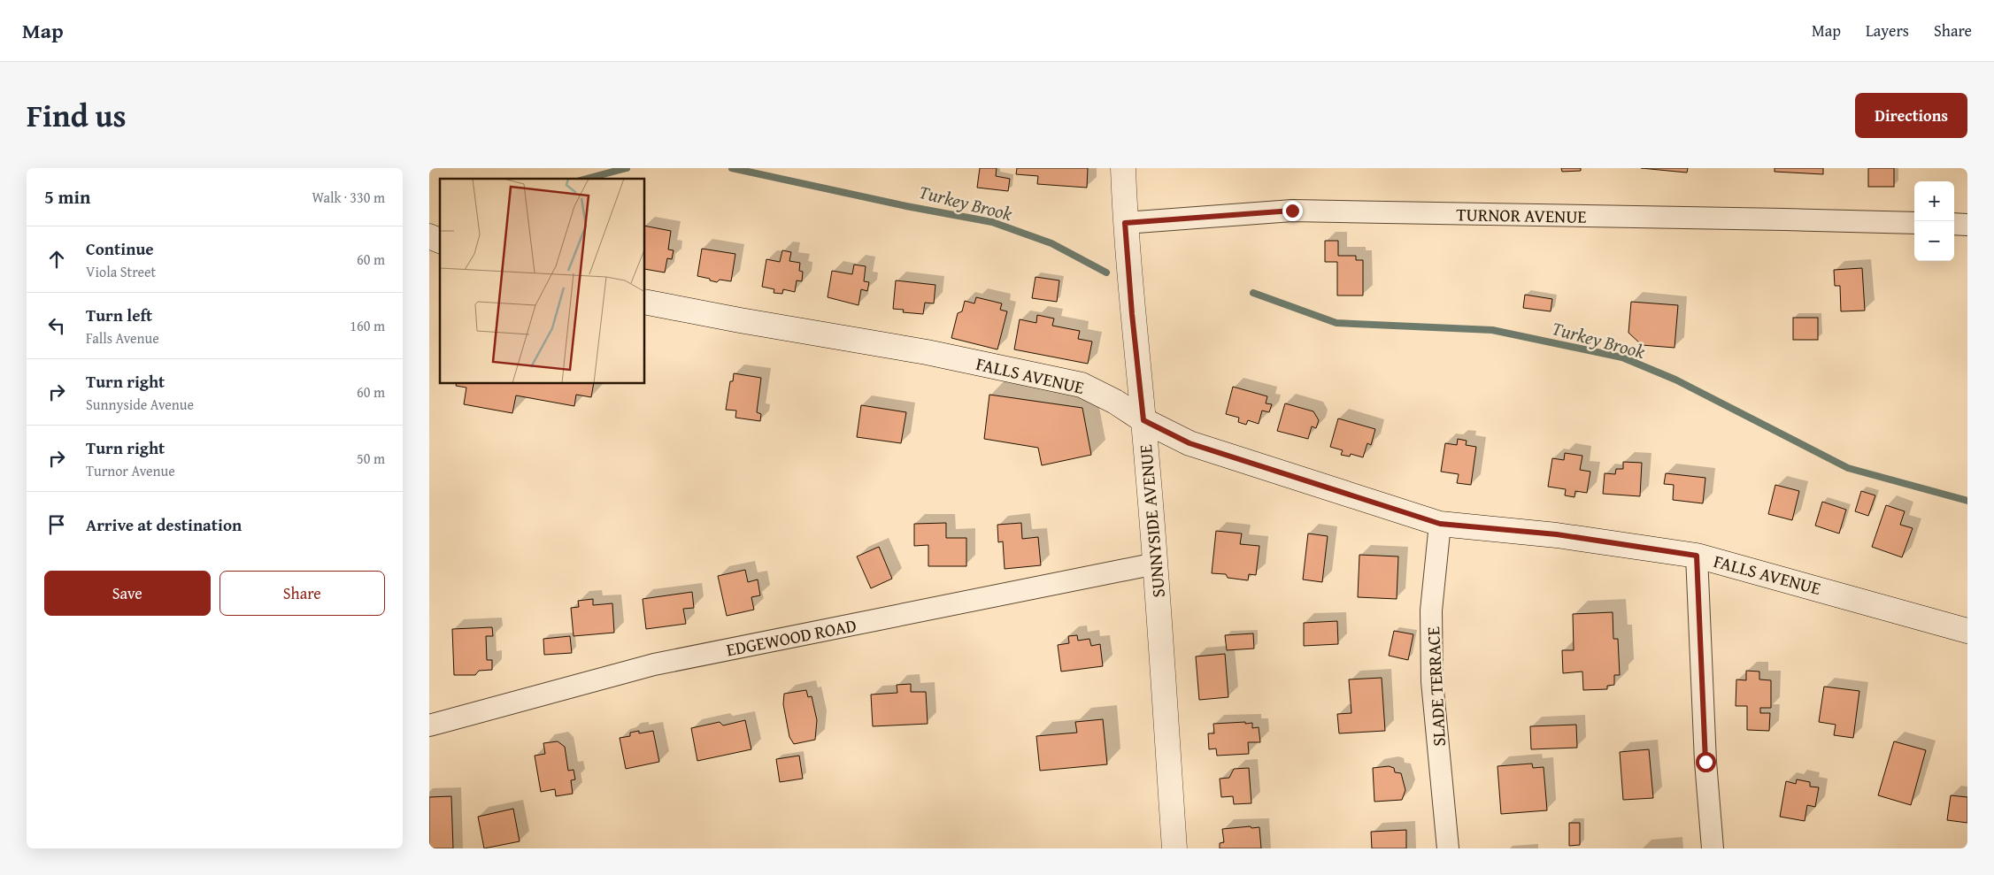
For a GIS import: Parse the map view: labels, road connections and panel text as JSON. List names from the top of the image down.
{
  "streets": {
    "main road": ["FALLS AVENUE", "SUNNYSIDE AVENUE"],
    "street": ["TURNOR AVENUE", "EDGEWOOD ROAD", "SLADE TERRACE"]
  },
  "crossings": [
    ["TURNOR AVENUE", "SUNNYSIDE AVENUE"],
    ["FALLS AVENUE", "SUNNYSIDE AVENUE"],
    ["FALLS AVENUE", "SLADE TERRACE"],
    ["SUNNYSIDE AVENUE", "EDGEWOOD ROAD"]
  ],
  "water": ["Turkey Brook"],
  "page": {
    "header": "Map",
    "nav": ["Map", "Layers", "Share"],
    "title": "Find us",
    "buttons": [
      "Directions",
      ["Save", "Share"]
    ],
    "heading": ["5 min", "Walk · 330 m"],
    "map_buttons": ["+", "−"],
    "list": [
      ["Continue", "Viola Street", "60 m"],
      ["Turn left", "Falls Avenue", "160 m"],
      ["Turn right", "Sunnyside Avenue", "60 m"],
      ["Turn right", "Turnor Avenue", "50 m"],
      "Arrive at destination"
    ]
  }
}
